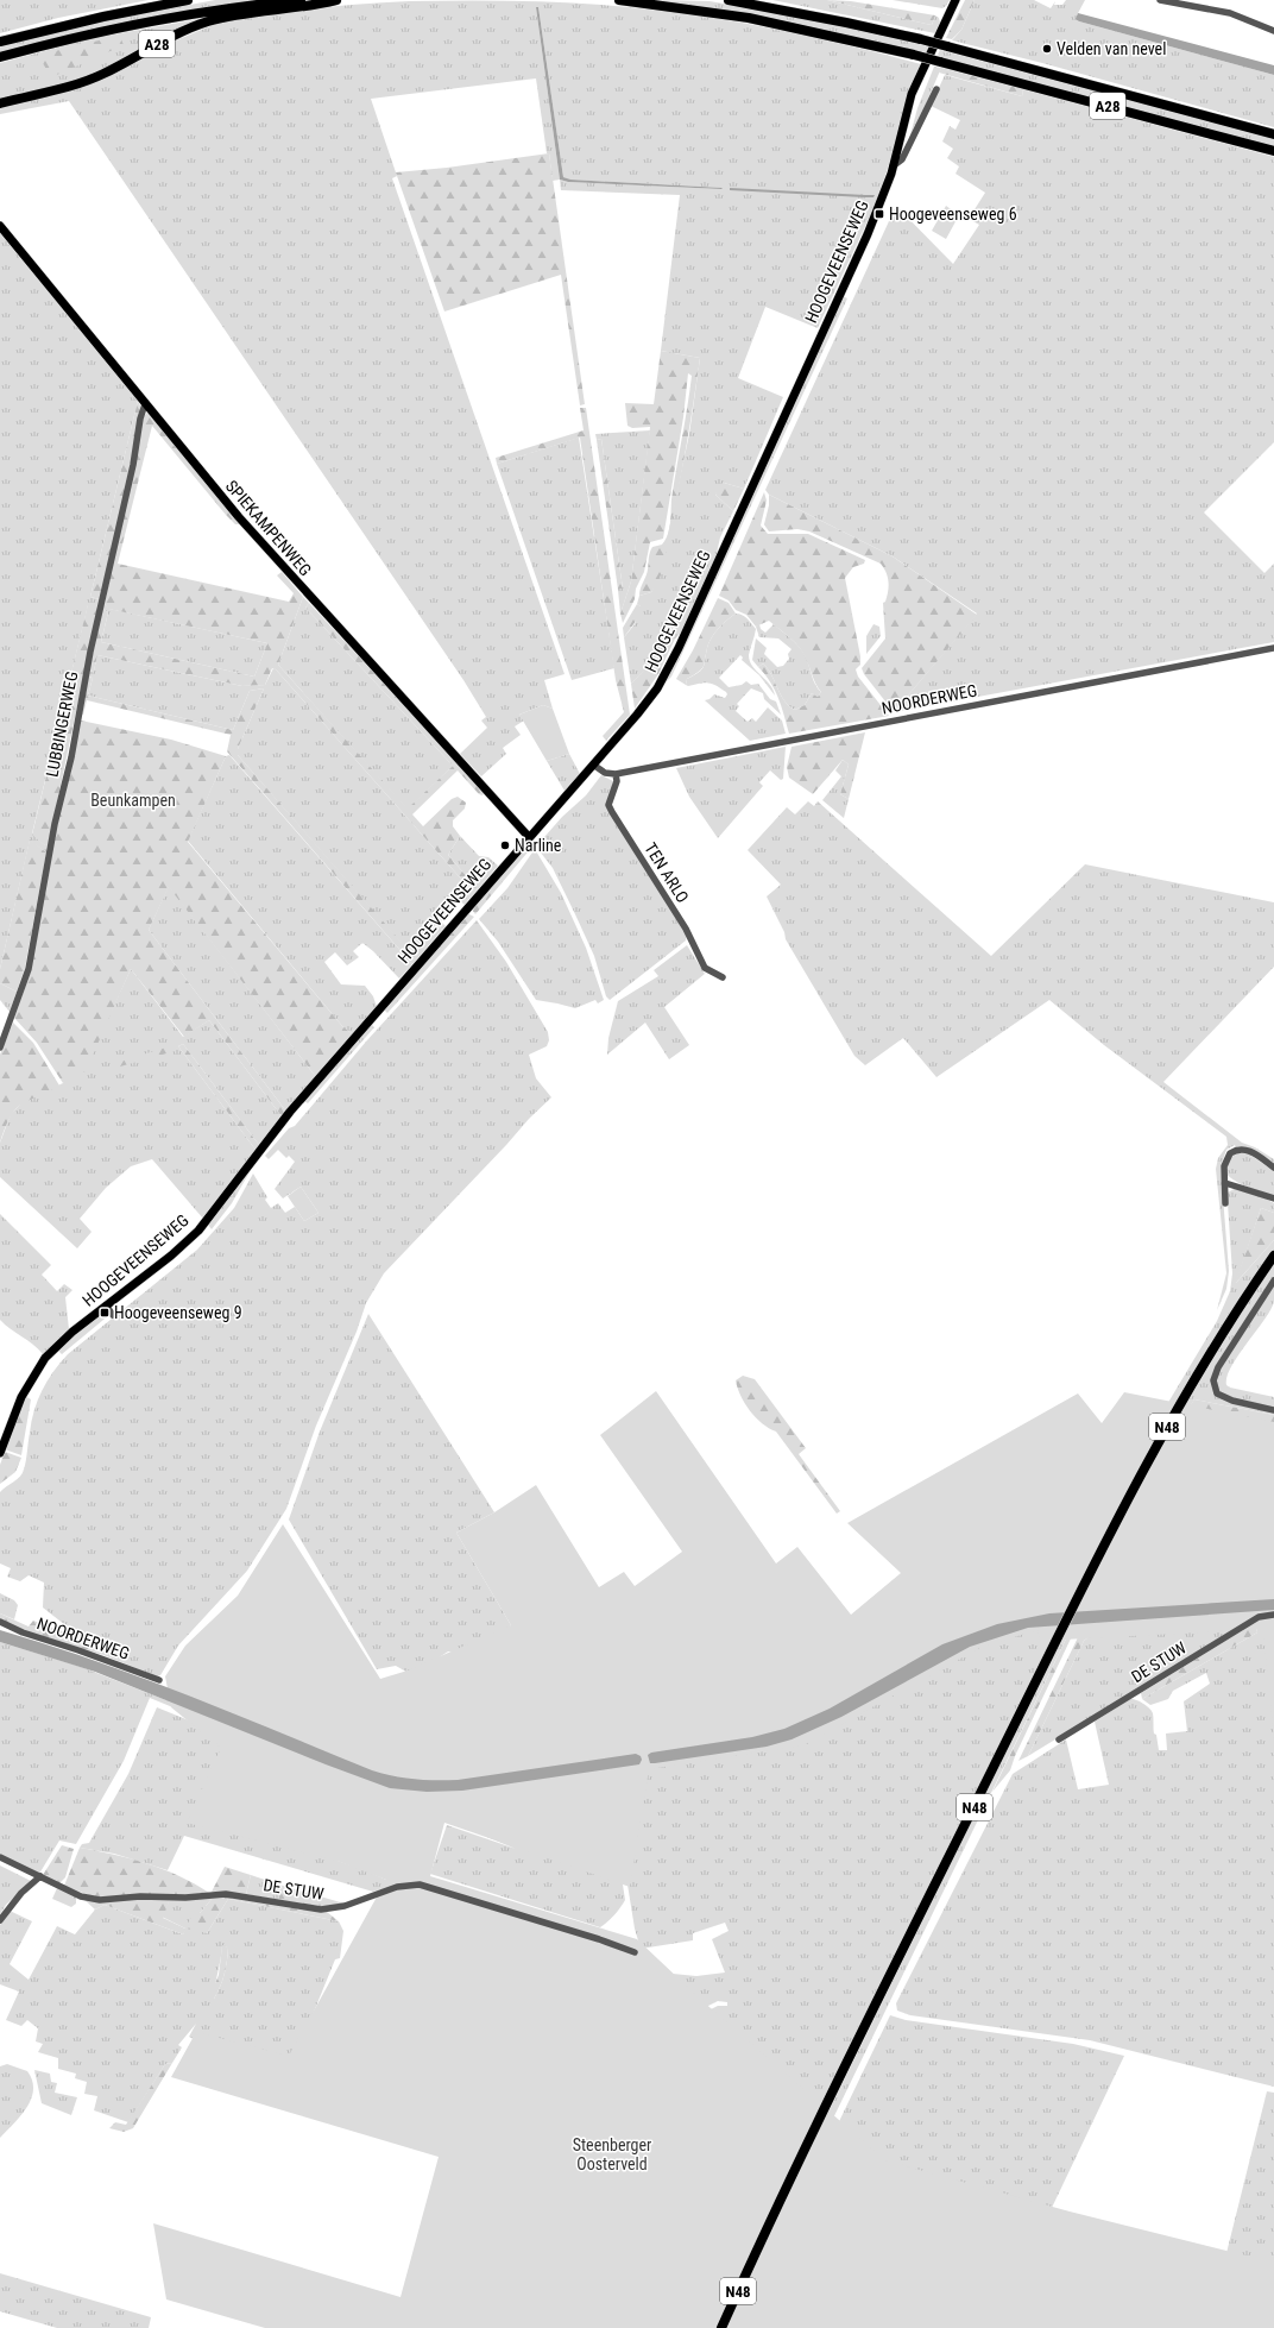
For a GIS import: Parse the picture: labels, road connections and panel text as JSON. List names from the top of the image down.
{
  "streets": {
    "highway": ["A28", "N48"],
    "main road": ["HOOGEVEENSEWEG", "SPIEKAMPENWEG"],
    "street": [
      "NOORDERWEG",
      "LUBBINGERWEG",
      "TEN ARLO",
      "DE STUW"
    ]
  },
  "crossings": [
    ["HOOGEVEENSEWEG", "SPIEKAMPENWEG"],
    ["HOOGEVEENSEWEG", "NOORDERWEG"],
    ["SPIEKAMPENWEG", "LUBBINGERWEG"],
    ["NOORDERWEG", "TEN ARLO"]
  ],
  "parks": ["Beunkampen", "Steenberger Oosterveld"],
  "places": {
    "other": ["Velden van nevel", "Narline"],
    "transit": ["Hoogeveenseweg 6", "Hoogeveenseweg 9"]
  }
}
